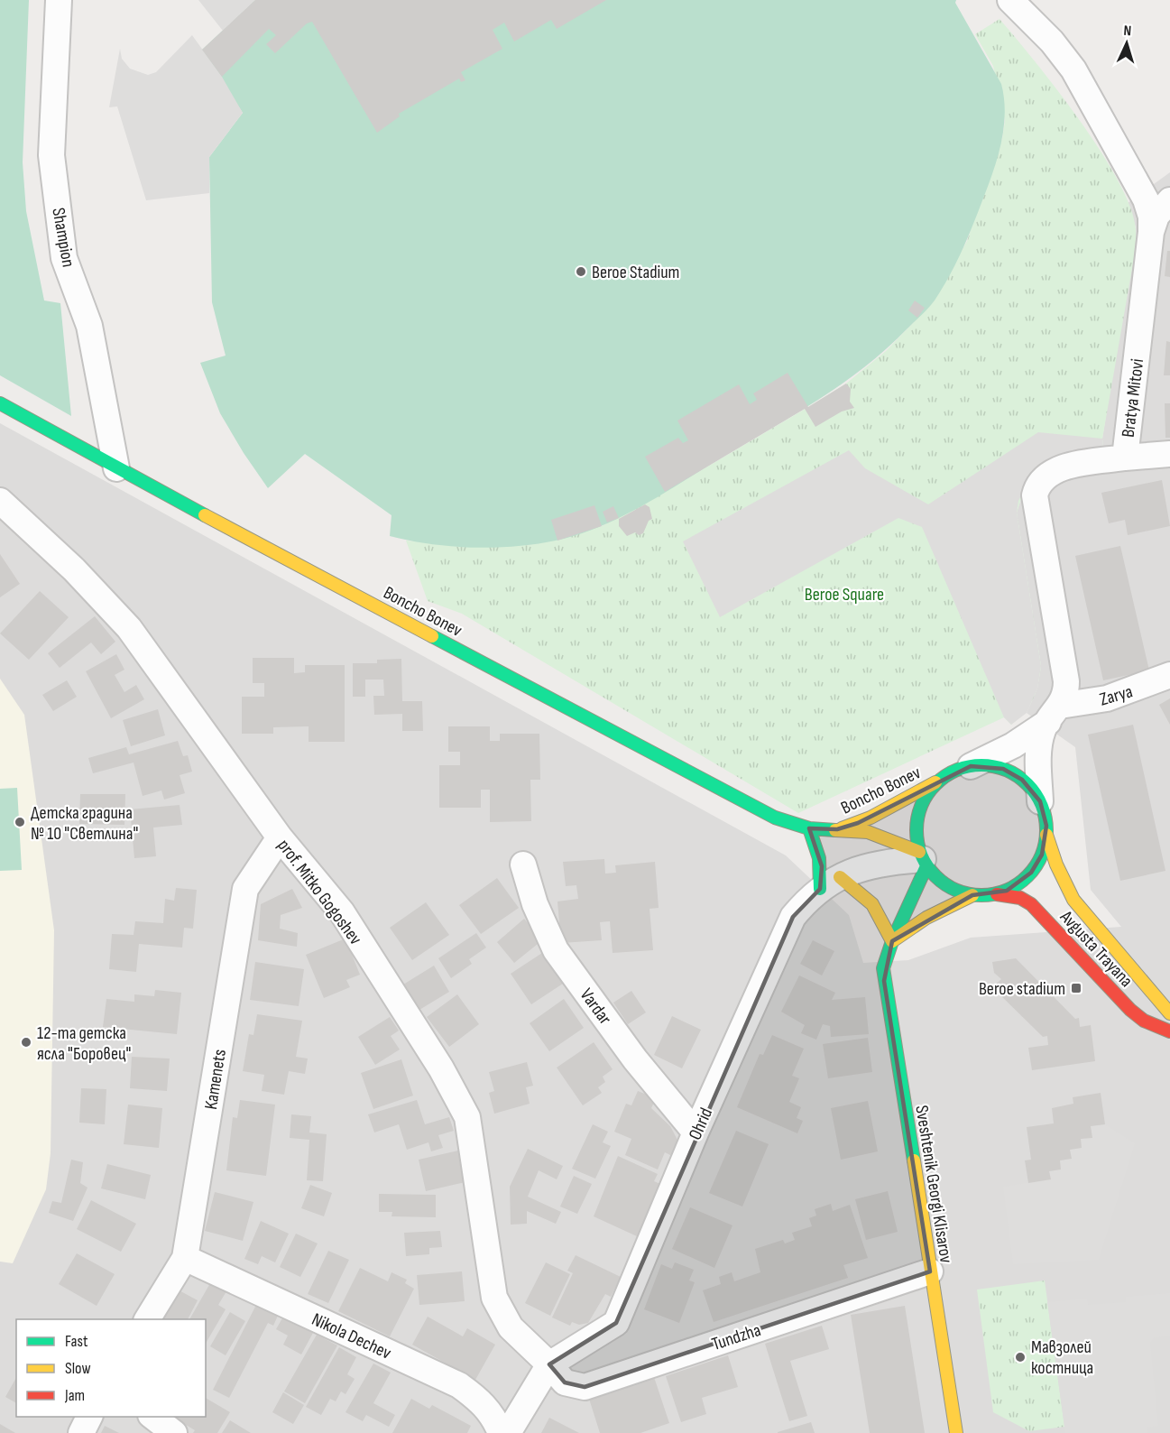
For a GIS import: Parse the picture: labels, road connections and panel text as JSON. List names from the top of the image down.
{
  "streets": {
    "street": [
      "Shampion",
      "Bratya Mitovi",
      "Boncho Bonev",
      "Zarya",
      "prof. Mitko Gogoshev",
      "Avgusta Trayana",
      "Vardar",
      "Kamenets",
      "Ohrid",
      "Sveshtenik Georgi Klisarov",
      "Nikola Dechev",
      "Tundzha"
    ]
  },
  "crossings": [
    ["Shampion", "Boncho Bonev"],
    ["Bratya Mitovi", "Boncho Bonev"],
    ["Bratya Mitovi", "Zarya"],
    ["Bratya Mitovi", "Avgusta Trayana"],
    ["Bratya Mitovi", "Ohrid"],
    ["Bratya Mitovi", "Sveshtenik Georgi Klisarov"],
    ["Boncho Bonev", "Avgusta Trayana"],
    ["Boncho Bonev", "Ohrid"],
    ["Boncho Bonev", "Sveshtenik Georgi Klisarov"],
    ["prof. Mitko Gogoshev", "Kamenets"],
    ["prof. Mitko Gogoshev", "Ohrid"],
    ["prof. Mitko Gogoshev", "Tundzha"],
    ["Avgusta Trayana", "Ohrid"],
    ["Avgusta Trayana", "Sveshtenik Georgi Klisarov"],
    ["Vardar", "Ohrid"],
    ["Kamenets", "Nikola Dechev"],
    ["Ohrid", "Sveshtenik Georgi Klisarov"],
    ["Ohrid", "Tundzha"],
    ["Sveshtenik Georgi Klisarov", "Tundzha"]
  ],
  "parks": ["Beroe Square"],
  "places": {
    "other": [
      "Beroe Stadium",
      "Детска градина № 10 \"Светлина\"",
      "12-та детска ясла \"Боровец\"",
      "Мавзолей костница"
    ],
    "transit": ["Beroe stadium"]
  },
  "legend": ["Fast", "Slow", "Jam"],
  "north": "top"
}
